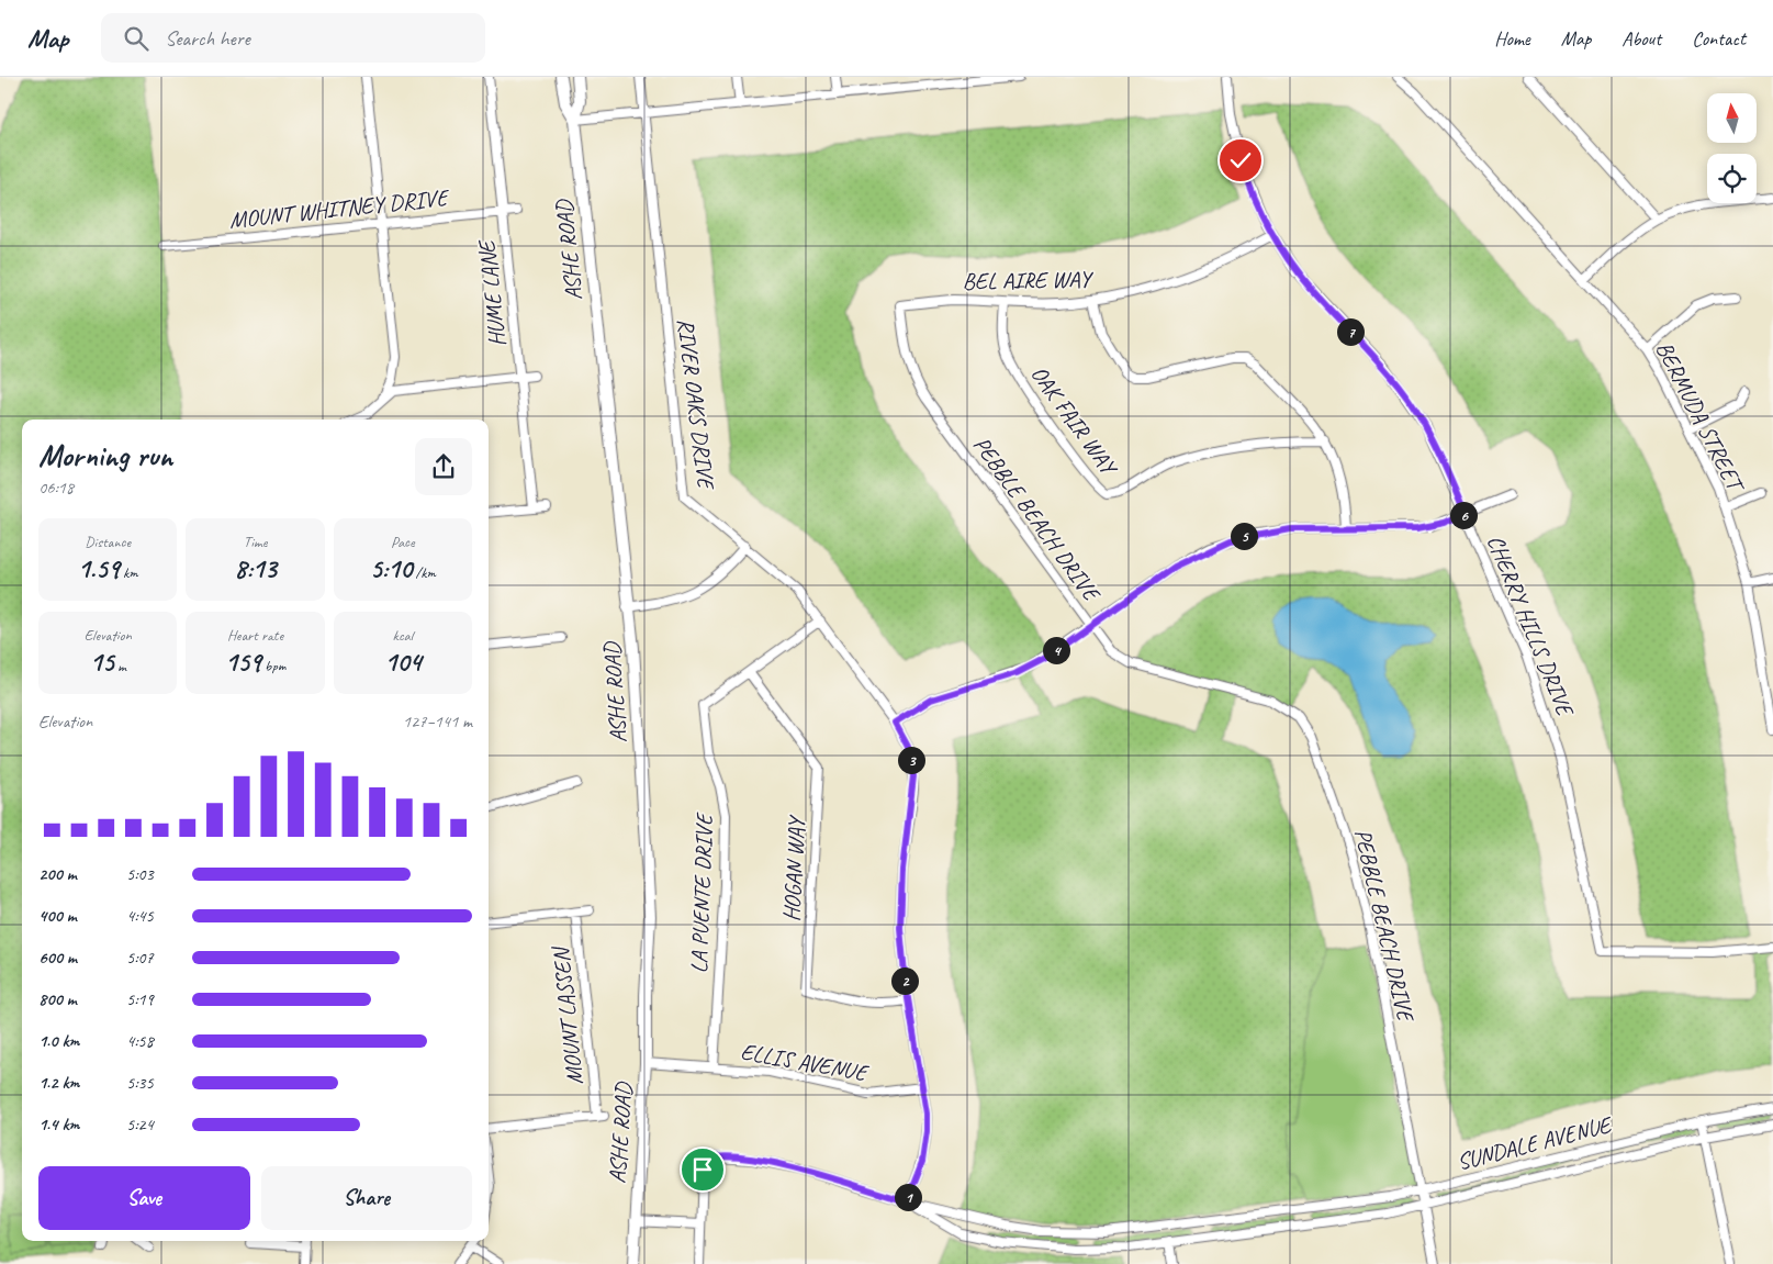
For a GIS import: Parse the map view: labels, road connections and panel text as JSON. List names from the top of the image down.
{
  "streets": {
    "street": [
      "MOUNT WHITNEY DRIVE",
      "ASHE ROAD",
      "BEL AIRE WAY",
      "HUME LANE",
      "RIVER OAKS DRIVE",
      "BERMUDA STREET",
      "OAK FAIR WAY",
      "PEBBLE BEACH DRIVE",
      "CHERRY HILLS DRIVE",
      "HOGAN WAY",
      "LA PUENTE DRIVE",
      "MOUNT LASSEN",
      "ELLIS AVENUE",
      "SUNDALE AVENUE"
    ]
  },
  "crossings": [
    ["MOUNT WHITNEY DRIVE", "HUME LANE"],
    ["ASHE ROAD", "ELLIS AVENUE"],
    ["BEL AIRE WAY", "OAK FAIR WAY"],
    ["BEL AIRE WAY", "PEBBLE BEACH DRIVE"],
    ["BEL AIRE WAY", "CHERRY HILLS DRIVE"],
    ["RIVER OAKS DRIVE", "HOGAN WAY"],
    ["RIVER OAKS DRIVE", "LA PUENTE DRIVE"],
    ["RIVER OAKS DRIVE", "ELLIS AVENUE"],
    ["RIVER OAKS DRIVE", "SUNDALE AVENUE"],
    ["PEBBLE BEACH DRIVE", "SUNDALE AVENUE"],
    ["HOGAN WAY", "LA PUENTE DRIVE"],
    ["LA PUENTE DRIVE", "ELLIS AVENUE"]
  ],
  "north": "top",
  "page": {
    "header": "Map",
    "search": "Search here",
    "nav": [
      "Home",
      "Map",
      "About",
      "Contact"
    ],
    "pins": [
      "7",
      "6",
      "5",
      "4",
      "3",
      "2",
      "1"
    ],
    "heading": ["Morning run", "06:18"],
    "stats": [
      ["Distance", "1.59 km"],
      ["Time", "8:13"],
      ["Pace", "5:10 /km"],
      ["Elevation", "15 m"],
      ["Heart rate", "159 bpm"],
      ["kcal", "104"]
    ],
    "chart": ["Elevation", "127–141 m"],
    "list": [
      {
        "name": "200 m",
        "note": "5:03"
      },
      {
        "name": "400 m",
        "note": "4:45"
      },
      {
        "name": "600 m",
        "note": "5:07"
      },
      {
        "name": "800 m",
        "note": "5:19"
      },
      {
        "name": "1.0 km",
        "note": "4:58"
      },
      {
        "name": "1.2 km",
        "note": "5:35"
      },
      {
        "name": "1.4 km",
        "note": "5:24"
      }
    ],
    "buttons": ["Save", "Share"]
  }
}
